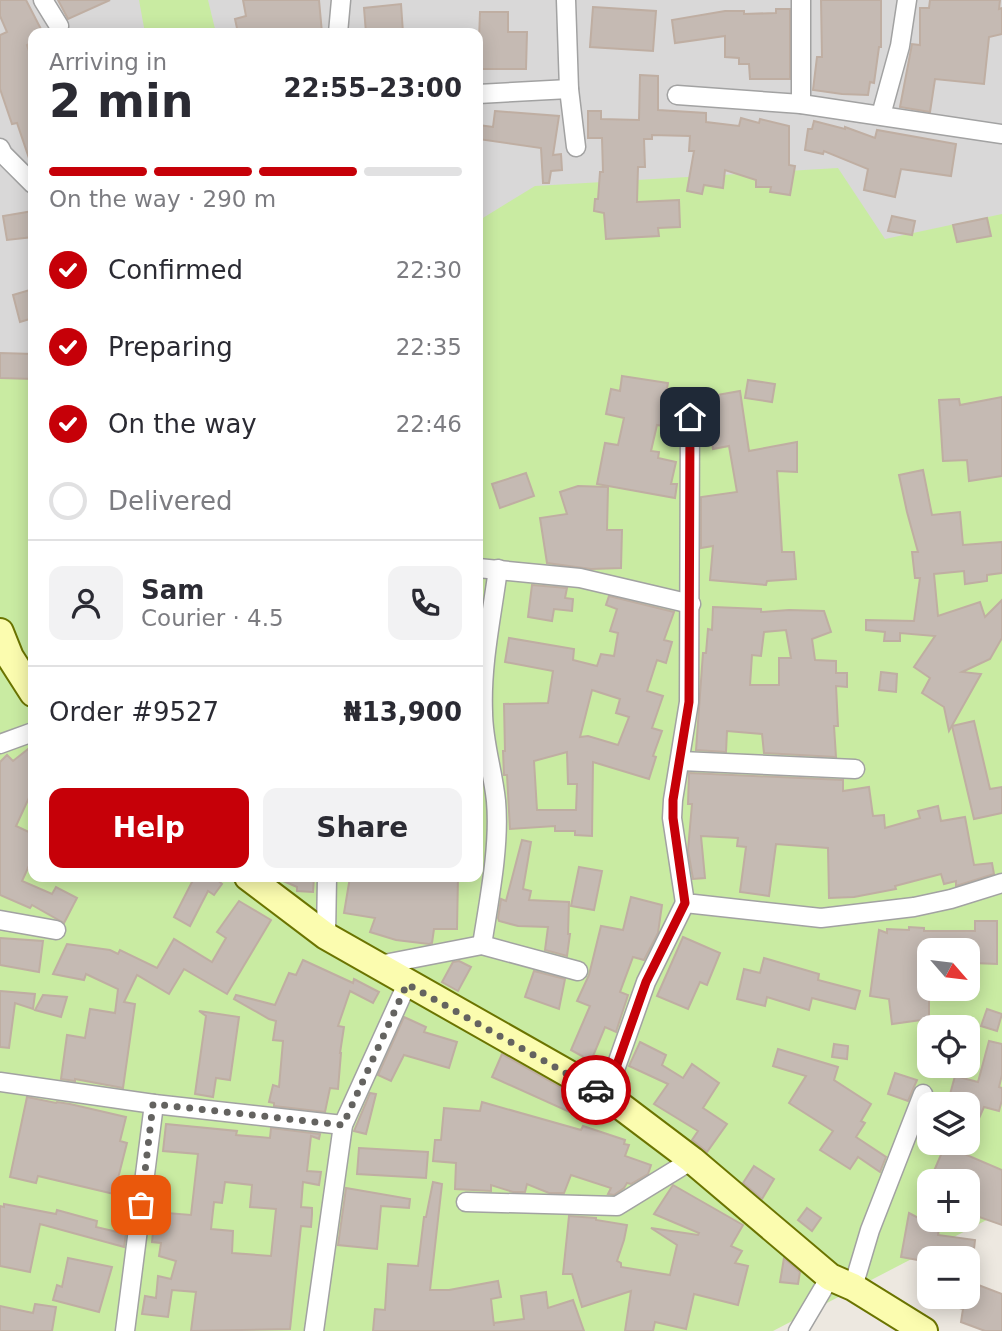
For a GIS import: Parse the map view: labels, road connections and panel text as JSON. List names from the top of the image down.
{
  "north": "bottom right",
  "page": {
    "heading": ["2 min", "Arriving in", "22:55–23:00"],
    "panel": [
      "Sam",
      "Courier · 4.5",
      "Order #9527",
      "₦13,900"
    ],
    "bar": "On the way · 290 m",
    "list": [
      ["Confirmed", "22:30"],
      ["Preparing", "22:35"],
      ["On the way", "22:46"],
      "Delivered"
    ],
    "buttons": ["Help", "Share"],
    "map_buttons": ["+", "−"]
  }
}
